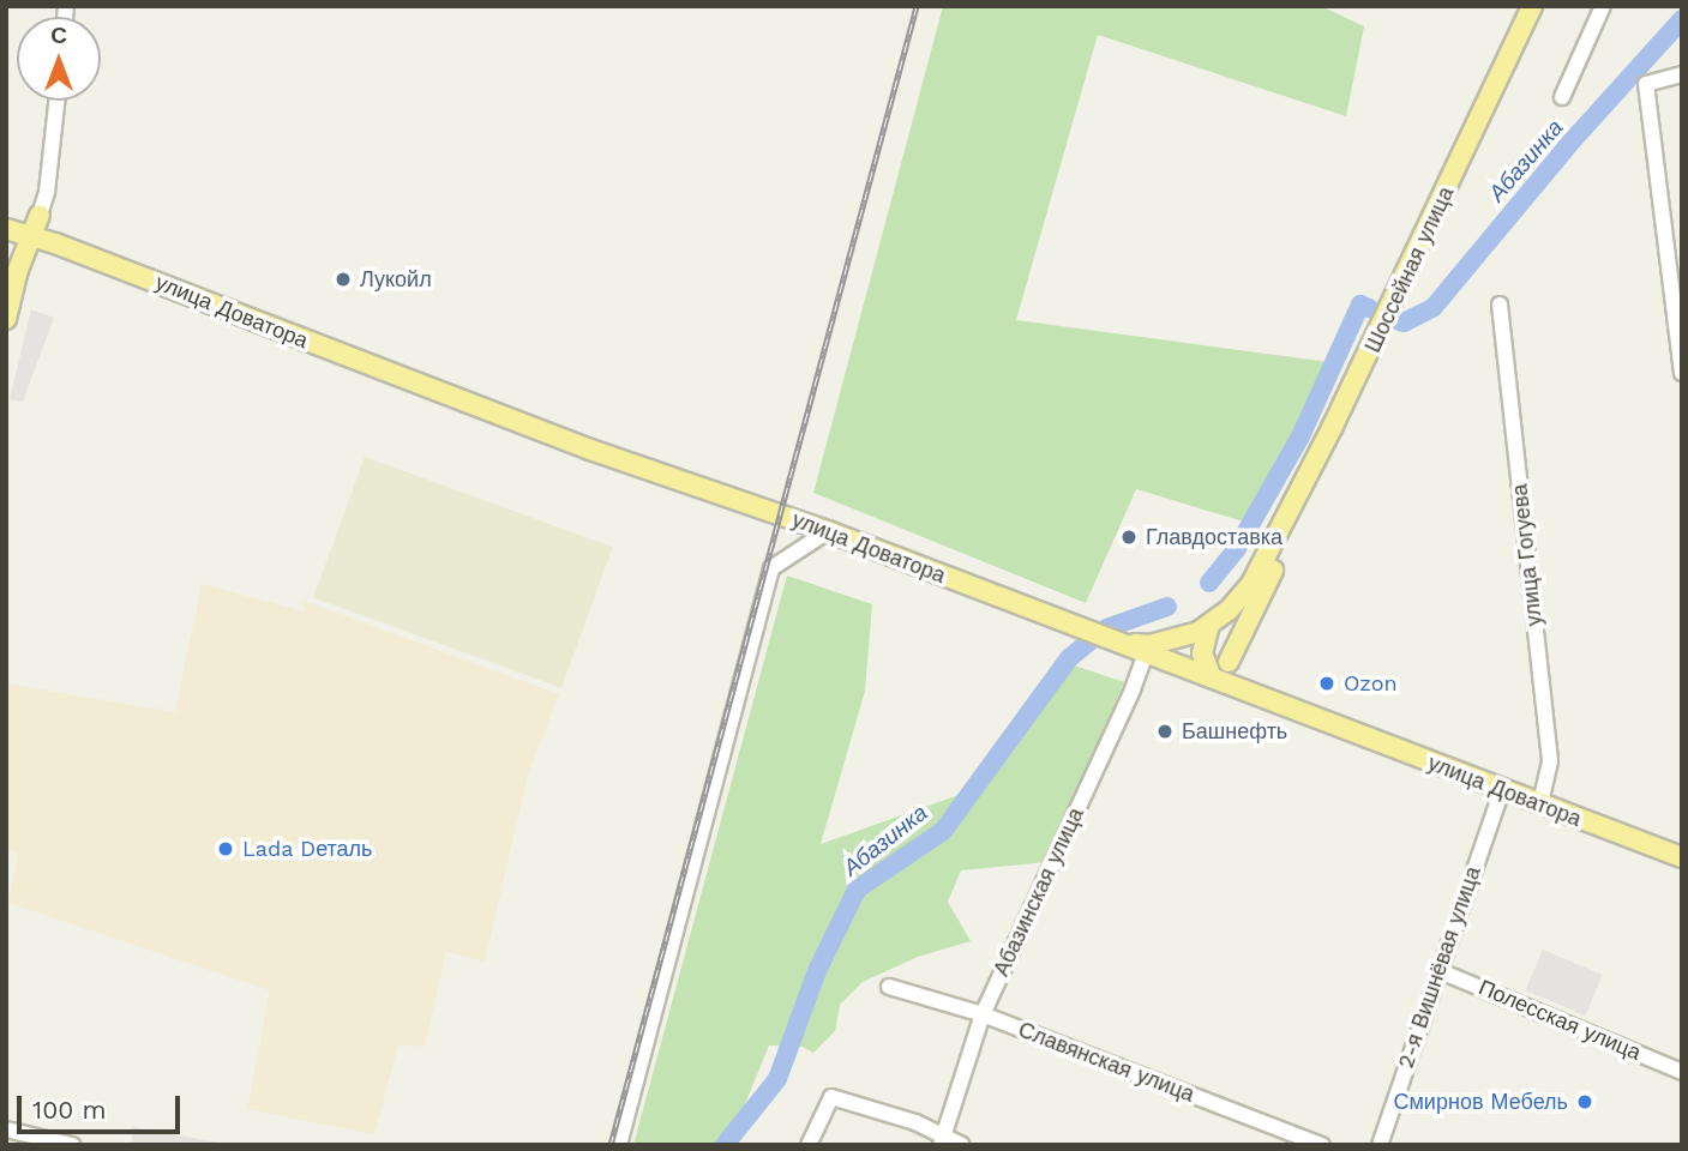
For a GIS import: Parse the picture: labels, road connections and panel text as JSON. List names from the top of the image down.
{
  "streets": {
    "main road": ["Шоссейная улица", "улица Доватора"],
    "street": [
      "улица Гогуева",
      "Абазинская улица",
      "2-я Вишнёвая улица",
      "Полесская улица",
      "Славянская улица"
    ]
  },
  "crossings": [
    ["улица Доватора", "улица Гогуева"],
    ["улица Доватора", "Абазинская улица"],
    ["улица Доватора", "2-я Вишнёвая улица"],
    ["Абазинская улица", "Славянская улица"],
    ["2-я Вишнёвая улица", "Полесская улица"]
  ],
  "water": ["Абазинка"],
  "places": [
    "Лукойл",
    "Главдоставка",
    "Ozon",
    "Башнефть",
    "Lada Dеталь",
    "Смирнов Мебель"
  ],
  "scale_bar": "100 m",
  "north": "top"
}
